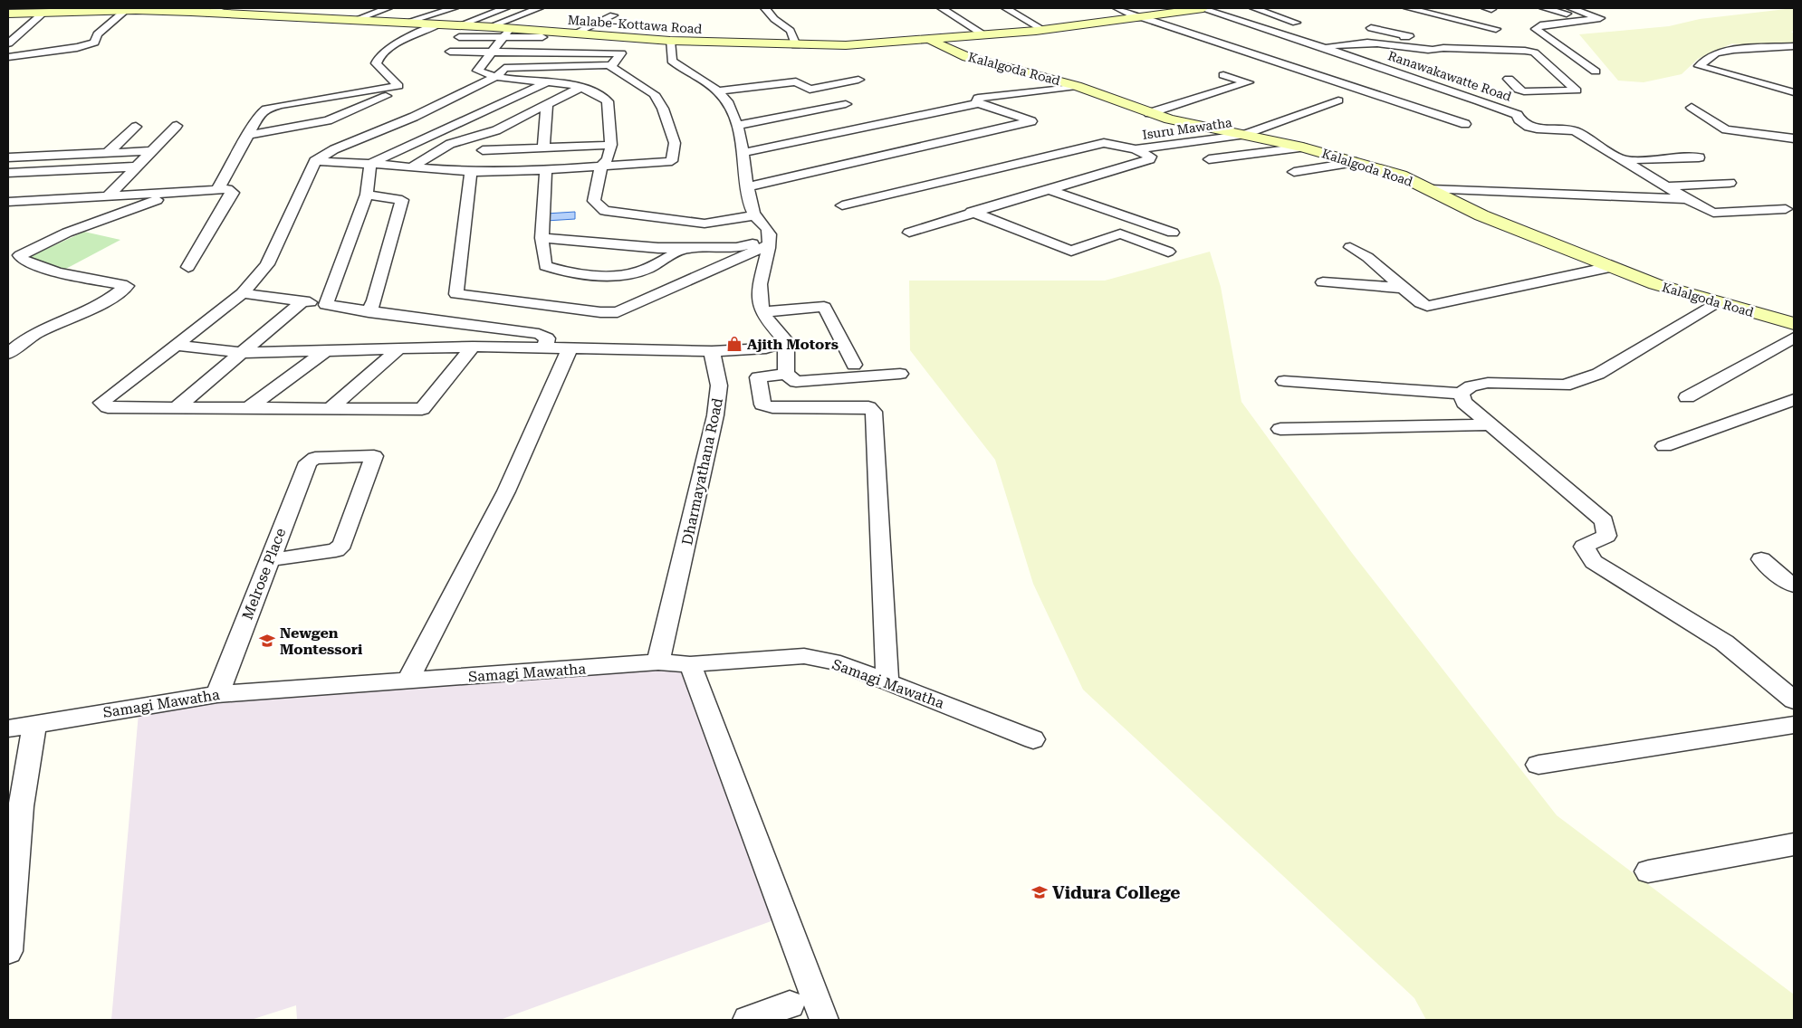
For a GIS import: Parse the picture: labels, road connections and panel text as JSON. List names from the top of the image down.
{
  "streets": {
    "main road": ["Malabe-Kottawa Road", "Kalalgoda Road"],
    "street": [
      "Ranawakawatte Road",
      "Isuru Mawatha",
      "Dharmayathana Road",
      "Melrose Place",
      "Samagi Mawatha"
    ]
  },
  "crossings": [
    ["Malabe-Kottawa Road", "Kalalgoda Road"],
    ["Malabe-Kottawa Road", "Ranawakawatte Road"],
    ["Kalalgoda Road", "Isuru Mawatha"],
    ["Dharmayathana Road", "Samagi Mawatha"],
    ["Melrose Place", "Samagi Mawatha"]
  ],
  "places": {
    "shop": ["Ajith Motors"],
    "school or university": ["Newgen Montessori", "Vidura College"]
  }
}
